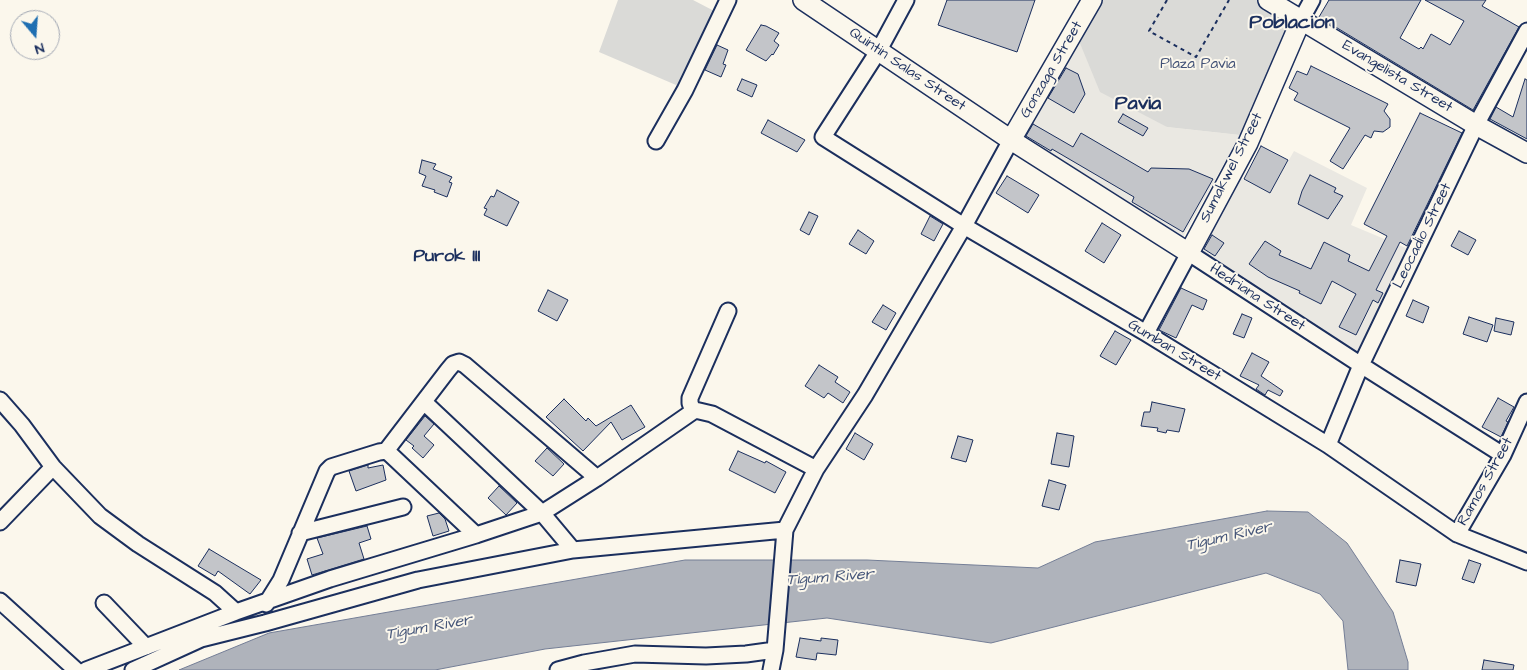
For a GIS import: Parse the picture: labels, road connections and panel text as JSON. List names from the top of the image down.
{
  "streets": {
    "main road": [
      "Quintin Salas Street",
      "Gonzaga Street",
      "Evangelista Street",
      "Sumakwel Street",
      "Hedriana Street"
    ],
    "street": ["Leocadio Street", "Gumban Street", "Ramos Street"]
  },
  "crossings": [
    ["Quintin Salas Street", "Gonzaga Street"],
    ["Quintin Salas Street", "Hedriana Street"],
    ["Quintin Salas Street", "Gumban Street"],
    ["Gonzaga Street", "Hedriana Street"],
    ["Evangelista Street", "Sumakwel Street"],
    ["Evangelista Street", "Leocadio Street"],
    ["Sumakwel Street", "Hedriana Street"],
    ["Sumakwel Street", "Gumban Street"],
    ["Leocadio Street", "Hedriana Street"],
    ["Leocadio Street", "Gumban Street"],
    ["Hedriana Street", "Ramos Street"],
    ["Gumban Street", "Ramos Street"]
  ],
  "districts": ["Poblacion", "Pavia", "Purok III"],
  "water": ["Tigum River"],
  "parks": ["Plaza Pavia"],
  "north": "bottom"
}
